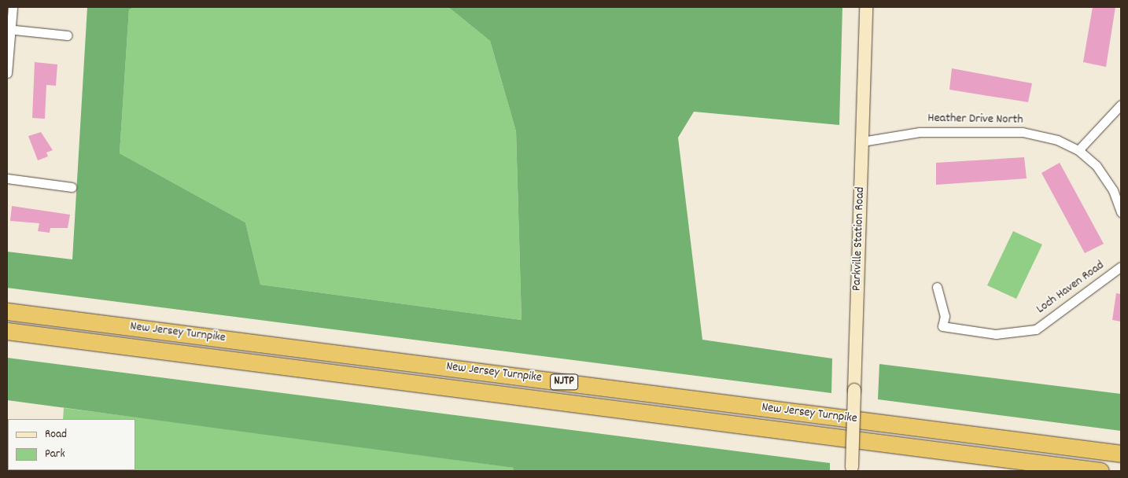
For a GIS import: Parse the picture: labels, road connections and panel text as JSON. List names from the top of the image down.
{
  "streets": {
    "highway": ["New Jersey Turnpike", "NJTP"],
    "main road": ["Parkville Station Road"],
    "street": ["Heather Drive North", "Loch Haven Road"]
  },
  "crossings": [
    ["Heather Drive North", "Parkville Station Road"]
  ],
  "legend": ["Road", "Park"]
}
